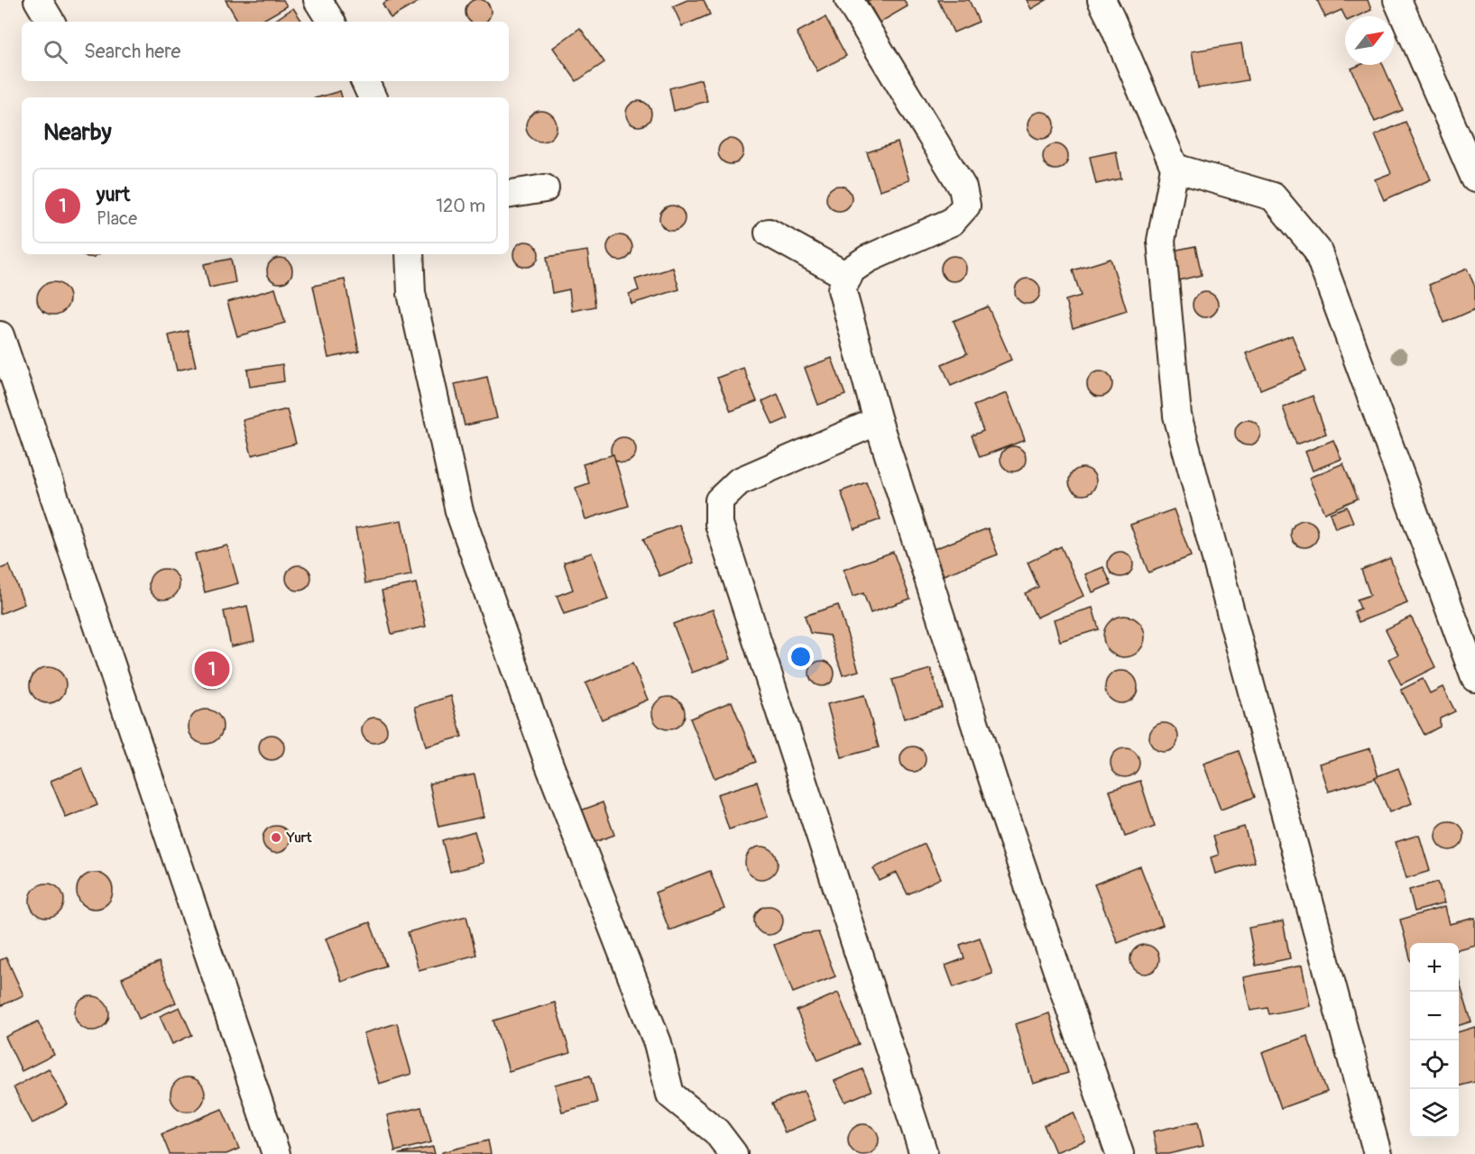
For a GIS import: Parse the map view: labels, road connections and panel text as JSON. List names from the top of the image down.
{
  "places": ["Yurt"],
  "north": "top right",
  "page": {
    "search": "Search here",
    "heading": "Nearby",
    "list": [
      {
        "mark": "1",
        "name": "yurt",
        "note": "Place",
        "value": "120 m"
      }
    ],
    "pins": "1",
    "map_buttons": ["+", "−"]
  }
}
